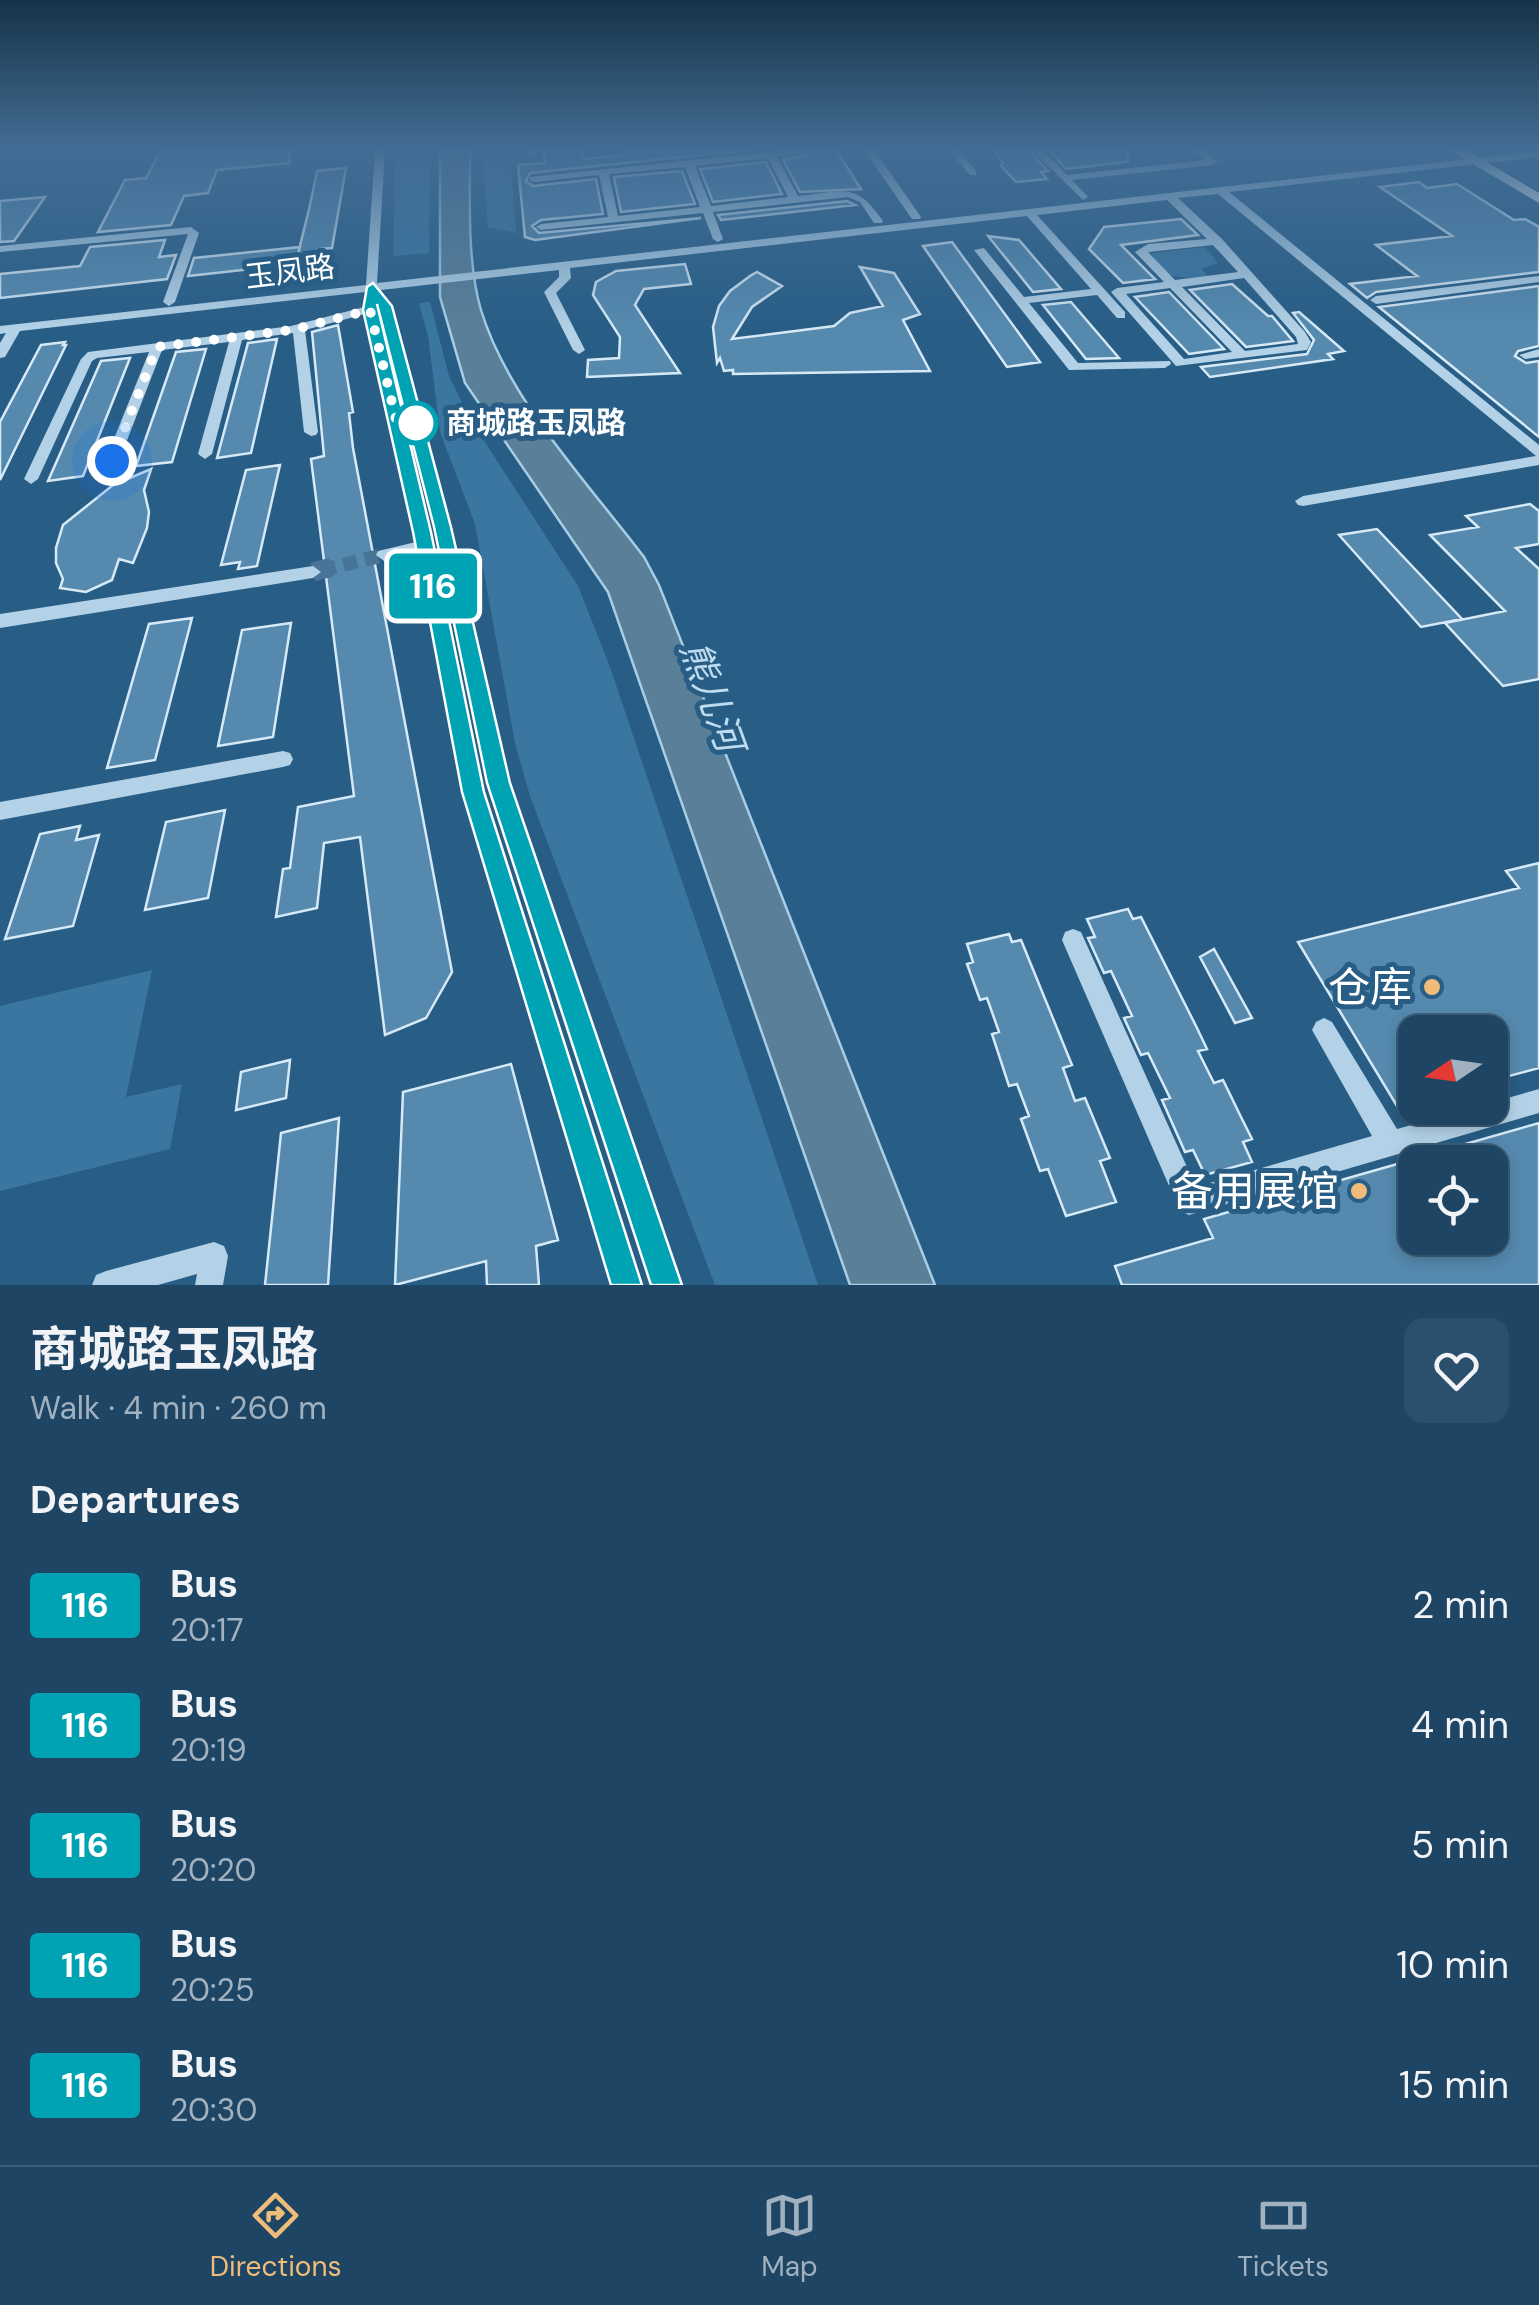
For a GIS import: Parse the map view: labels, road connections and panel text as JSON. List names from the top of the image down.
{
  "streets": {
    "street": ["玉凤路"]
  },
  "water": ["熊儿河"],
  "places": ["商城路玉凤路", "仓库", "备用展馆"],
  "lines": ["bus line 116"],
  "north": "left",
  "page": {
    "on_map": "116",
    "heading": [
      ["商城路玉凤路", "Walk · 4 min · 260 m"],
      "Departures"
    ],
    "list": [
      {
        "mark": "116",
        "name": "Bus",
        "note": "20:17",
        "value": "2 min"
      },
      {
        "mark": "116",
        "name": "Bus",
        "note": "20:19",
        "value": "4 min"
      },
      {
        "mark": "116",
        "name": "Bus",
        "note": "20:20",
        "value": "5 min"
      },
      {
        "mark": "116",
        "name": "Bus",
        "note": "20:25",
        "value": "10 min"
      },
      {
        "mark": "116",
        "name": "Bus",
        "note": "20:30",
        "value": "15 min"
      }
    ],
    "tabs": ["Directions", "Map", "Tickets"]
  }
}
